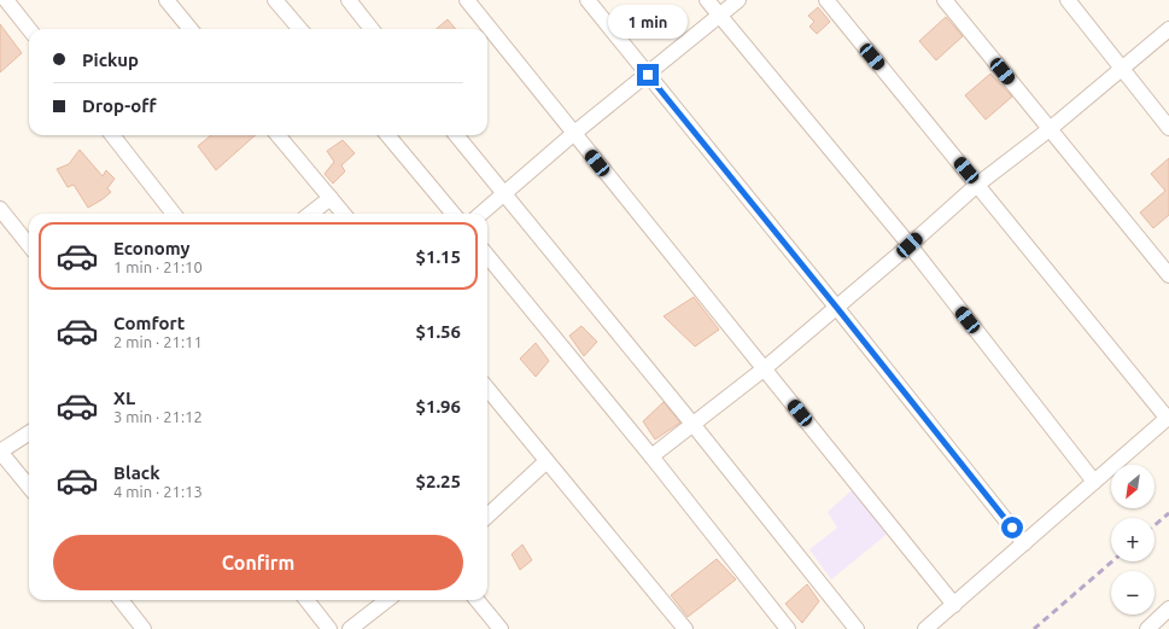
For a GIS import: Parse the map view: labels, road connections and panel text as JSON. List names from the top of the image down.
{
  "north": "bottom left",
  "page": {
    "bubble": "1 min",
    "banner": ["Pickup", "Drop-off"],
    "list": [
      {
        "name": "Economy",
        "note": "1 min · 21:10",
        "value": "$1.15"
      },
      {
        "name": "Comfort",
        "note": "2 min · 21:11",
        "value": "$1.56"
      },
      {
        "name": "XL",
        "note": "3 min · 21:12",
        "value": "$1.96"
      },
      {
        "name": "Black",
        "note": "4 min · 21:13",
        "value": "$2.25"
      }
    ],
    "map_buttons": ["+", "−"],
    "buttons": "Confirm"
  }
}
